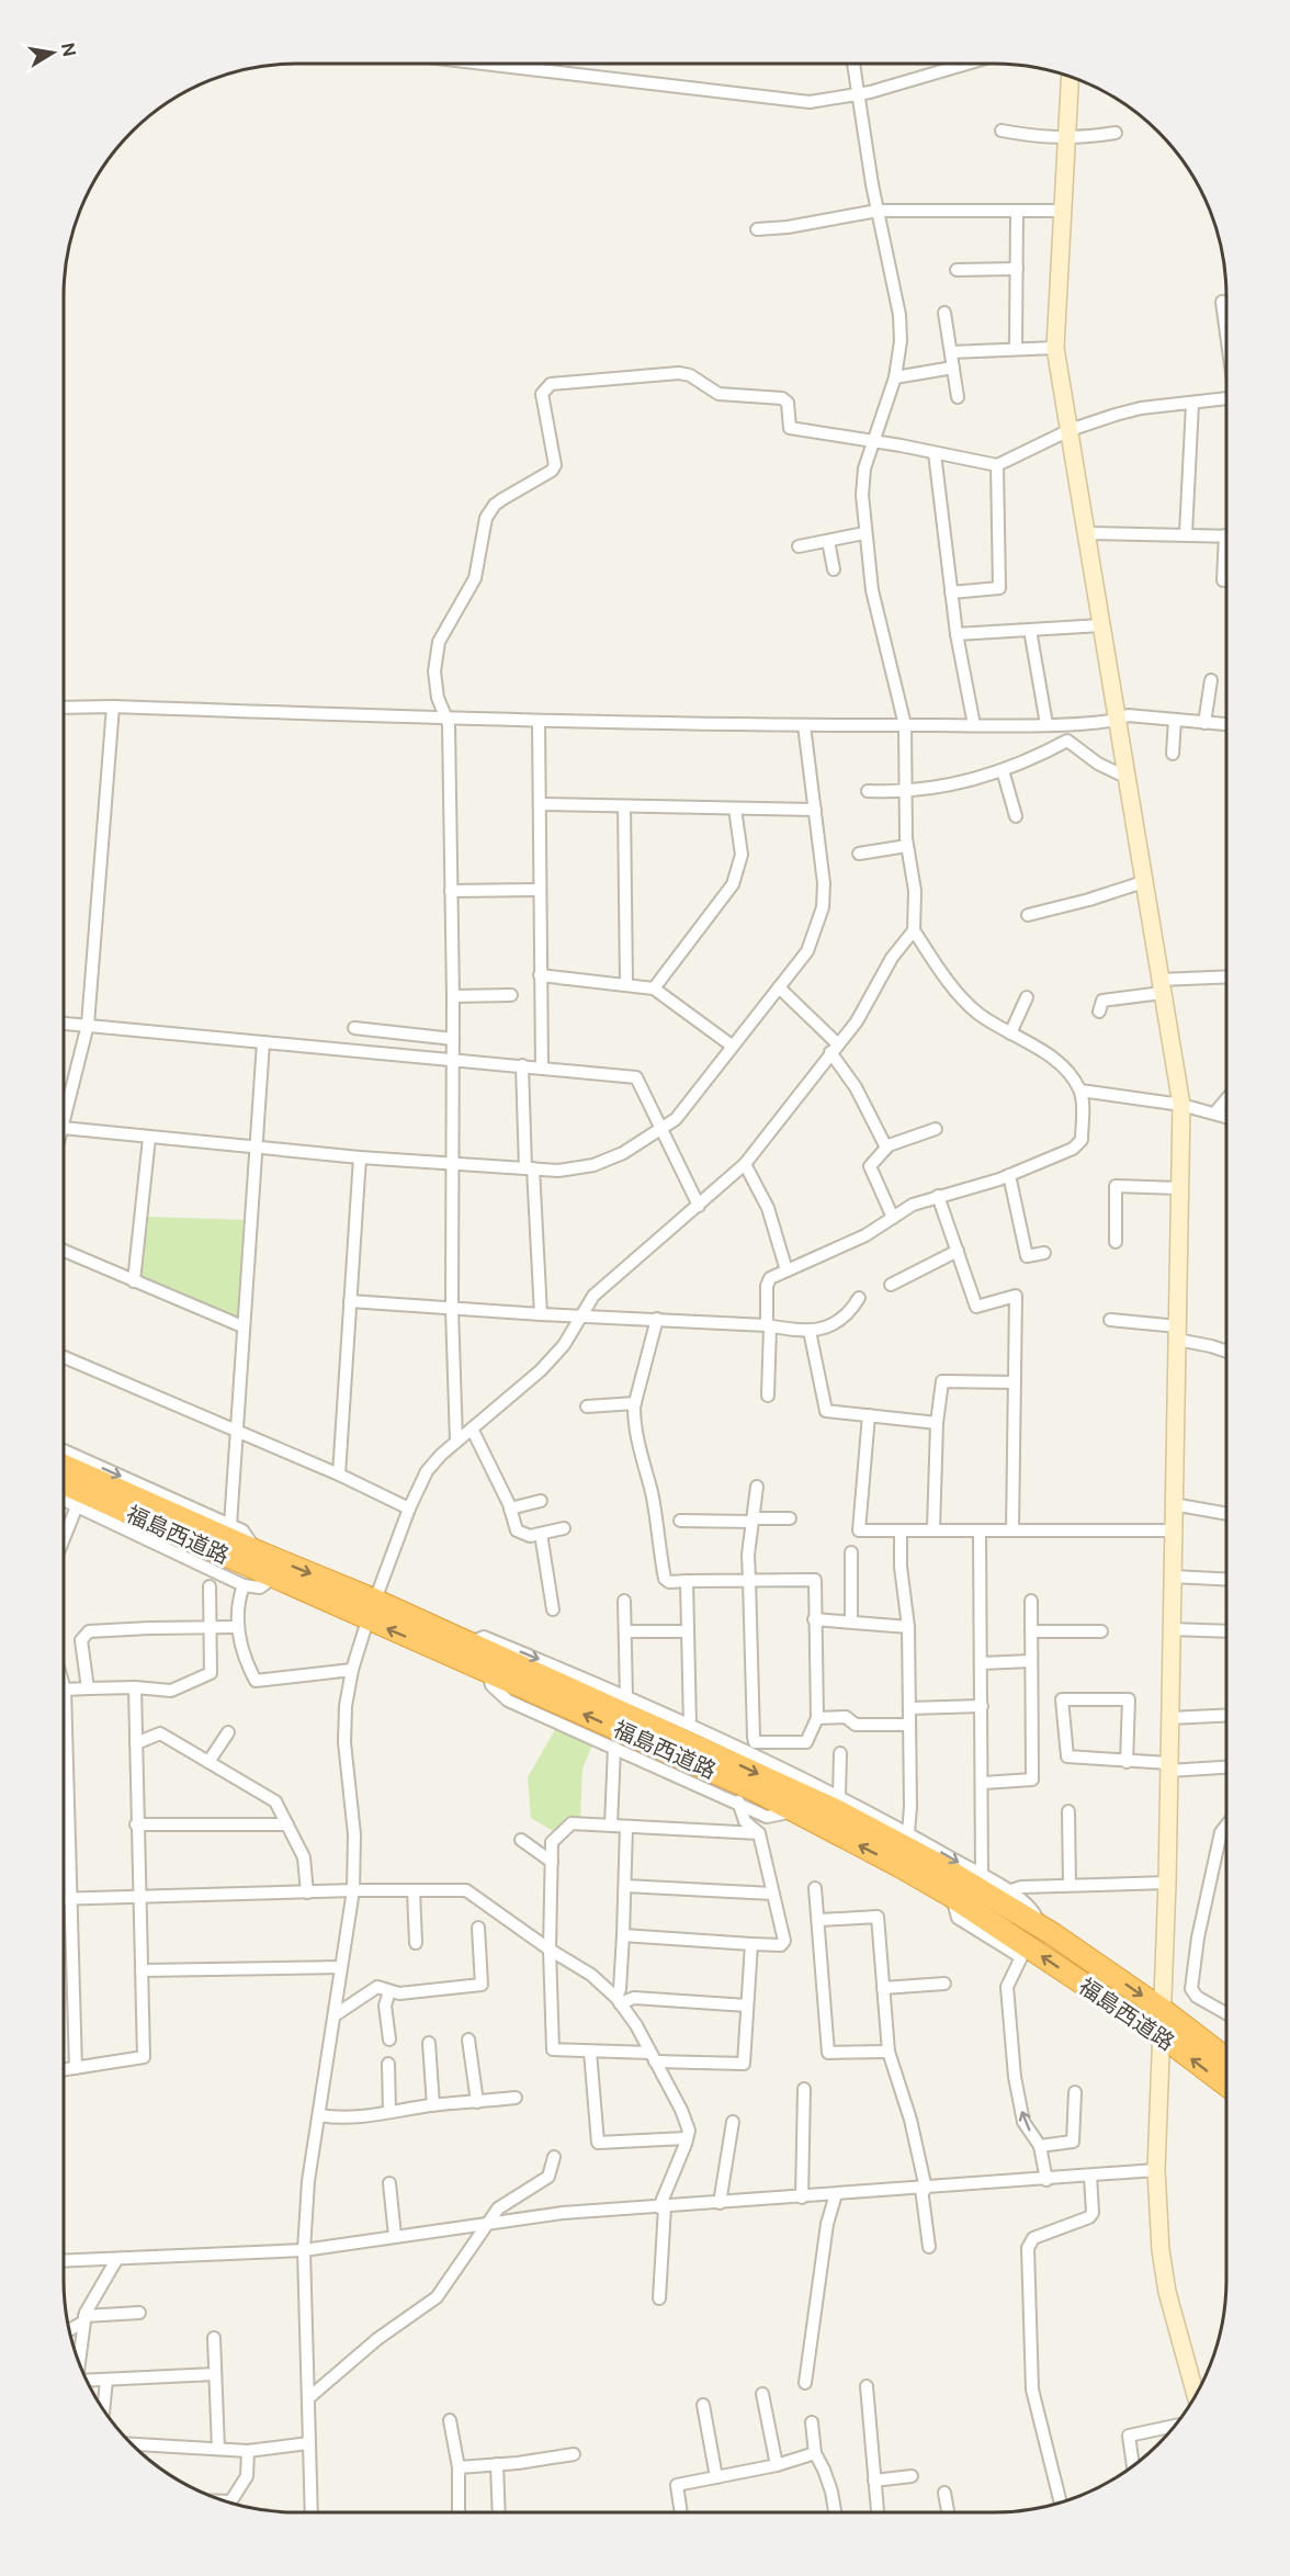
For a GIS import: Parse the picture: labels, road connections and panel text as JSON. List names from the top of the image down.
{
  "streets": {
    "highway": ["福島西道路"]
  },
  "north": "right"
}
